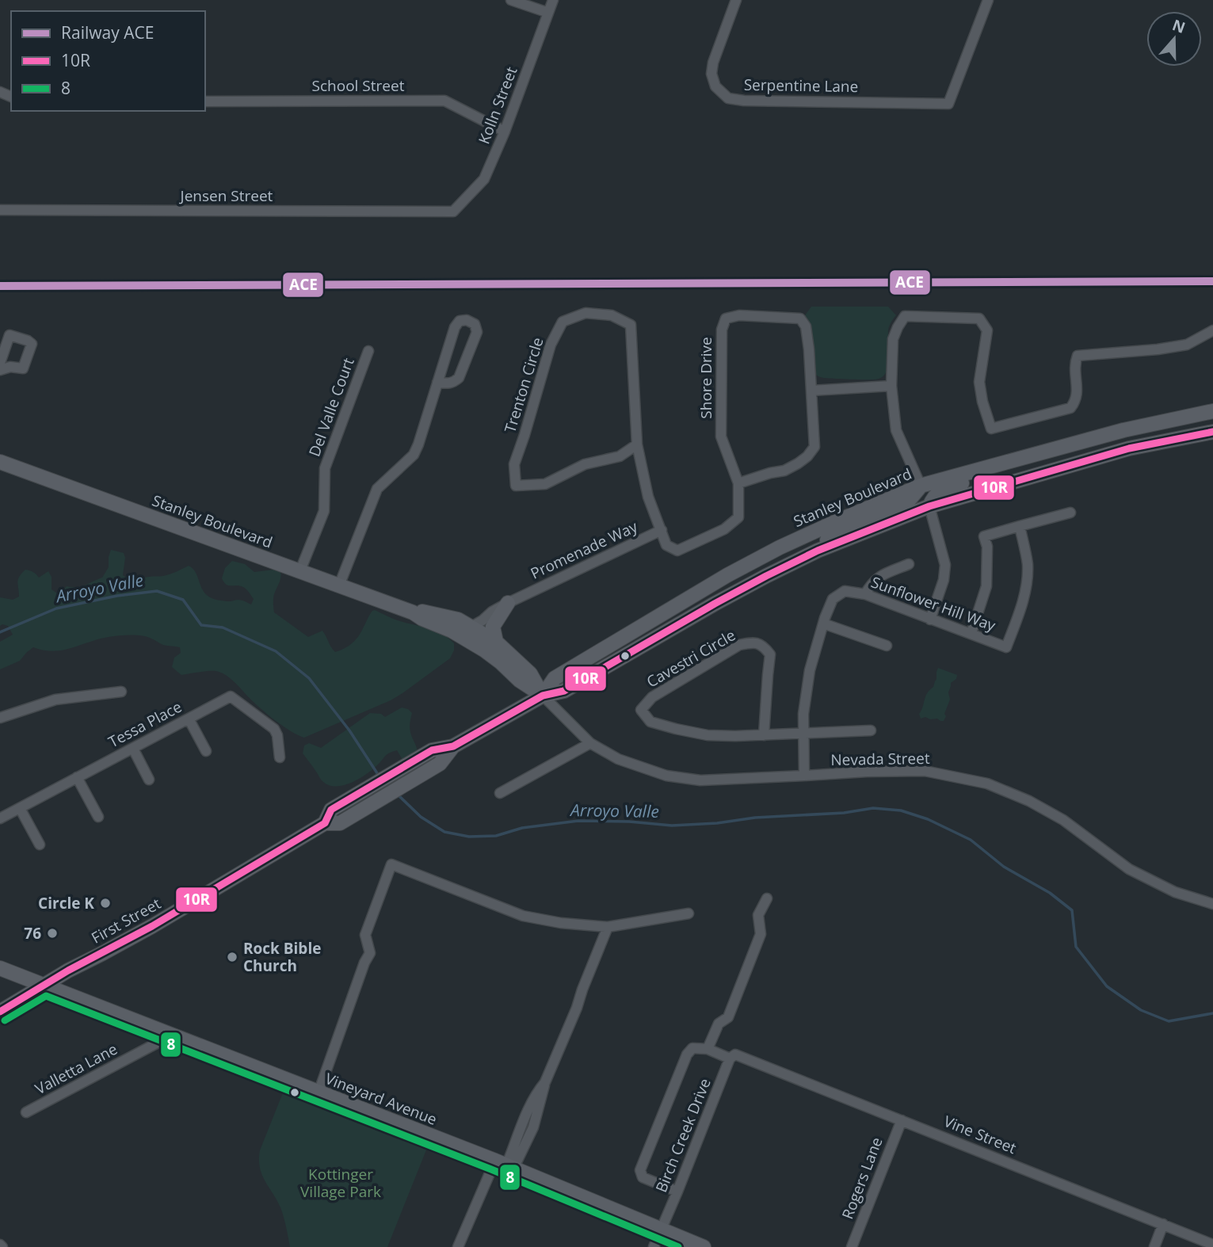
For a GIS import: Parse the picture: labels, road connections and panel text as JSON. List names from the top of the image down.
{
  "streets": {
    "main road": ["Stanley Boulevard", "First Street", "Vineyard Avenue"],
    "street": [
      "School Street",
      "Serpentine Lane",
      "Kolln Street",
      "Jensen Street",
      "Shore Drive",
      "Trenton Circle",
      "Del Valle Court",
      "Promenade Way",
      "Sunflower Hill Way",
      "Cavestri Circle",
      "Tessa Place",
      "Nevada Street",
      "Valletta Lane",
      "Vine Street",
      "Birch Creek Drive",
      "Rogers Lane"
    ]
  },
  "crossings": [
    ["School Street", "Kolln Street"],
    ["Kolln Street", "Jensen Street"],
    ["Shore Drive", "Promenade Way"],
    ["Trenton Circle", "Promenade Way"],
    ["Del Valle Court", "Stanley Boulevard"],
    ["Stanley Boulevard", "Promenade Way"],
    ["Stanley Boulevard", "Nevada Street"],
    ["Sunflower Hill Way", "Cavestri Circle"],
    ["Sunflower Hill Way", "Nevada Street"],
    ["First Street", "Vineyard Avenue"],
    ["Valletta Lane", "Vineyard Avenue"],
    ["Vineyard Avenue", "Birch Creek Drive"],
    ["Vine Street", "Birch Creek Drive"],
    ["Vine Street", "Rogers Lane"]
  ],
  "water": ["Arroyo Valle"],
  "parks": ["Kottinger Village Park"],
  "places": ["Circle K", "76", "Rock Bible Church"],
  "lines": ["rail line ACE", "transit line 10R", "transit line 8"],
  "legend": ["Railway ACE", "10R", "8"],
  "north": "top"
}
